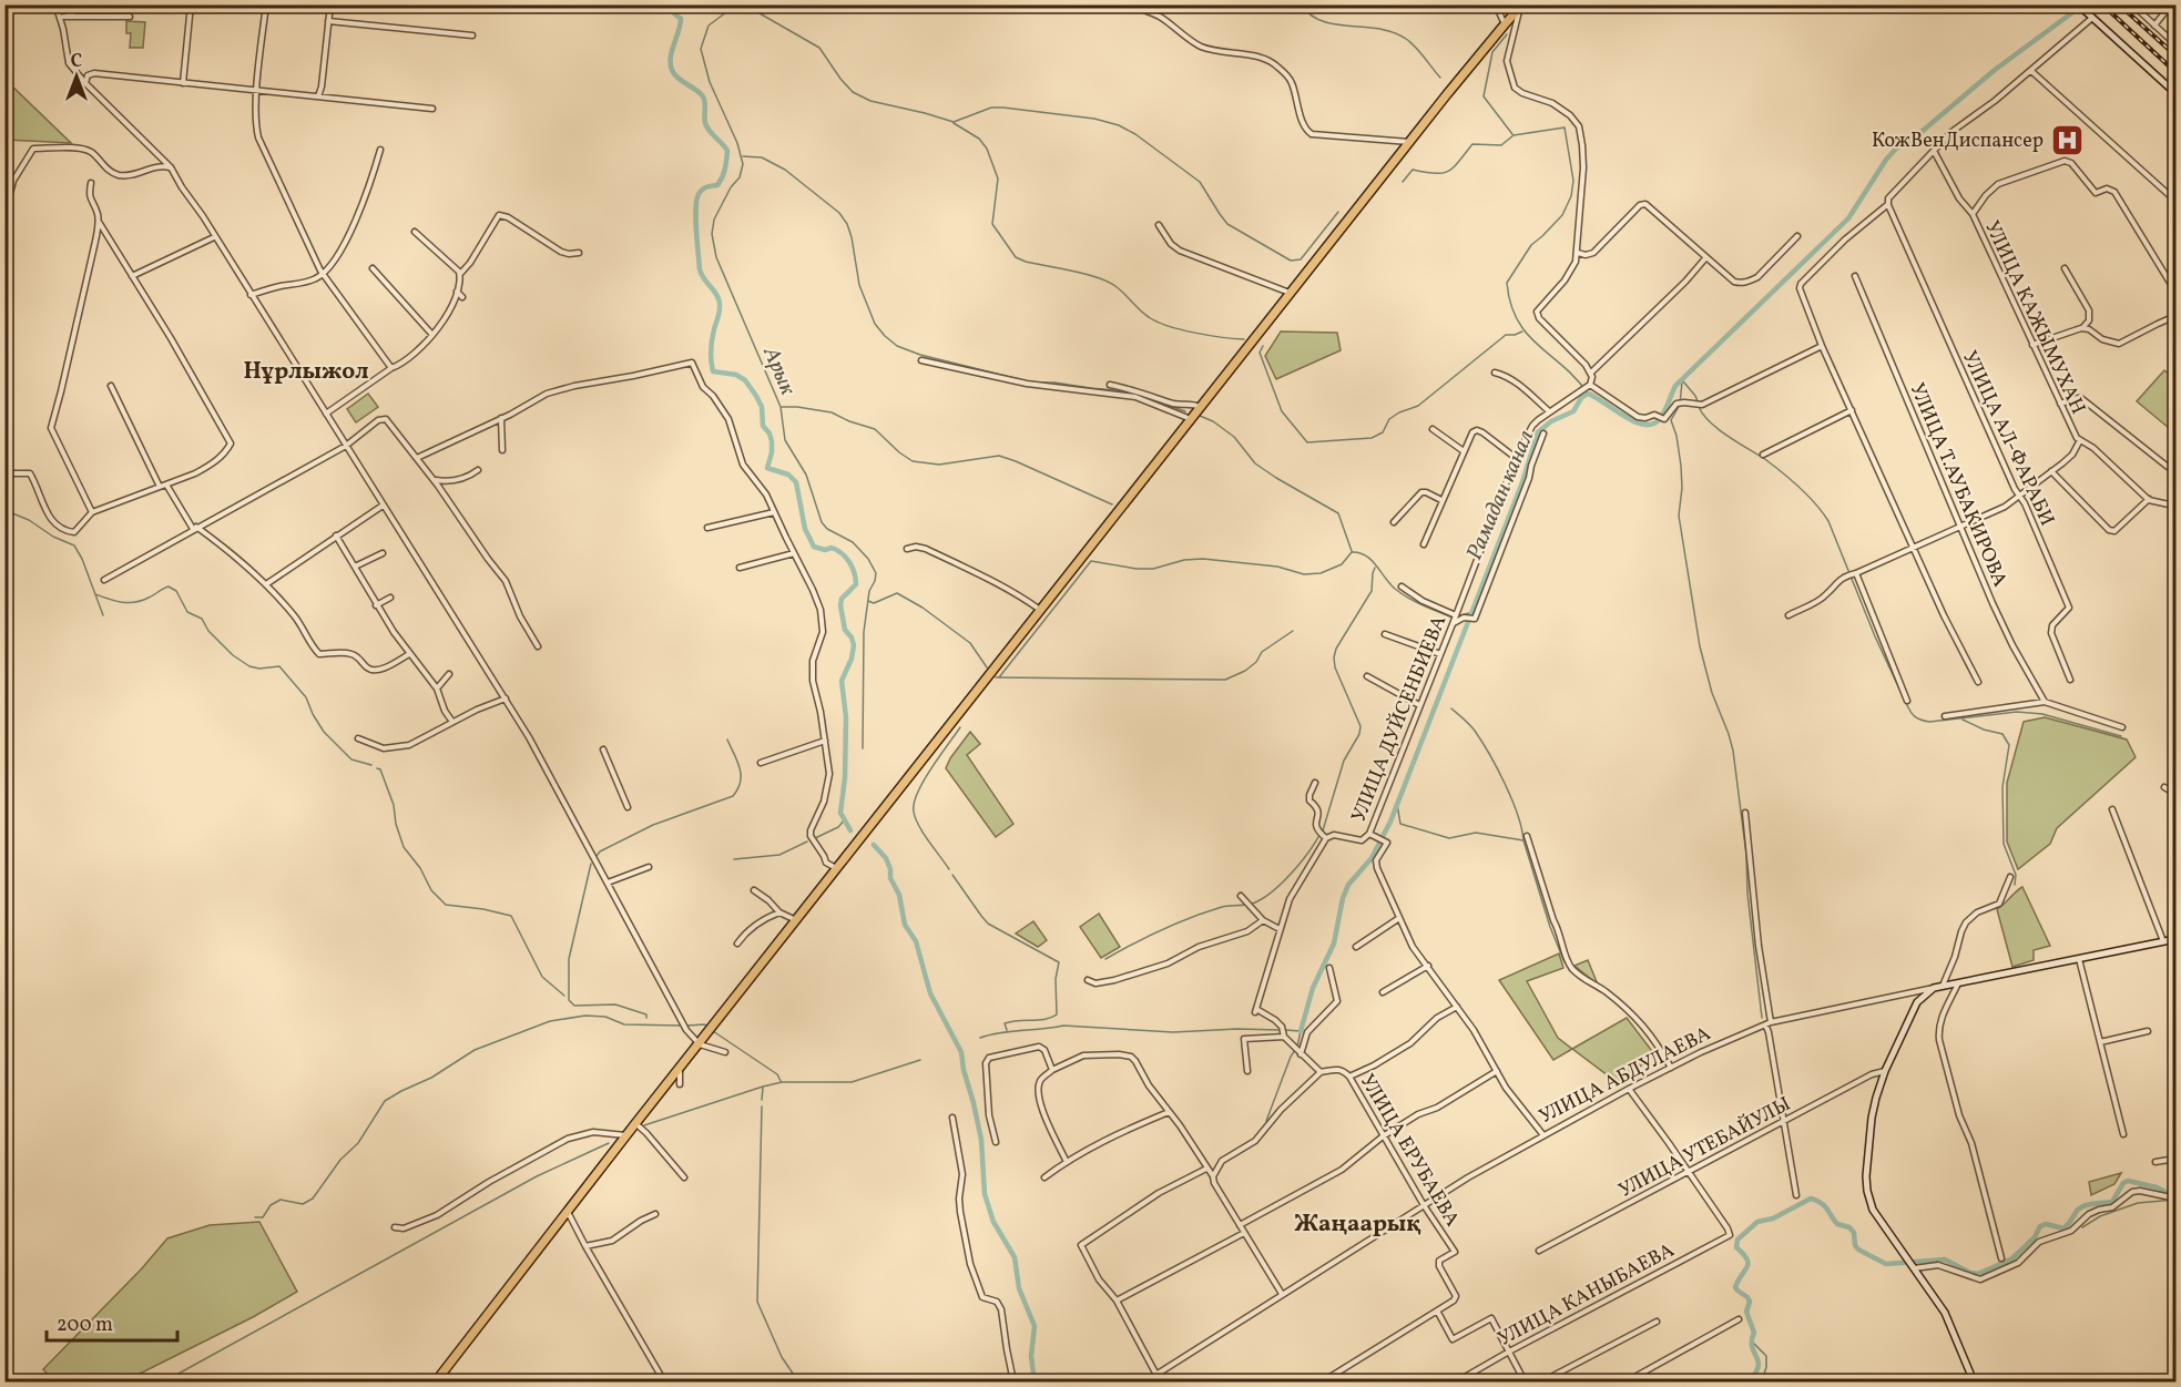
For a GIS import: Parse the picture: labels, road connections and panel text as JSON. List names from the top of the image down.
{
  "streets": {
    "main road": ["УЛИЦА АБДУЛАЕВА"],
    "street": [
      "УЛИЦА КАЖЫМУХАН",
      "УЛИЦА АЛ-ФАРАБИ",
      "УЛИЦА Т.АУБАКИРОВА",
      "УЛИЦА ДУЙСЕНБИЕВА",
      "УЛИЦА УТЕБАЙУЛЫ",
      "УЛИЦА ЕРУБАЕВА",
      "УЛИЦА КАНЫБАЕВА"
    ]
  },
  "crossings": [
    ["УЛИЦА АБДУЛАЕВА", "УЛИЦА ЕРУБАЕВА"],
    ["УЛИЦА УТЕБАЙУЛЫ", "УЛИЦА КАНЫБАЕВА"]
  ],
  "districts": ["Нұрлыжол", "Жаңаарық"],
  "water": ["Арык", "Рамадан канал"],
  "places": {
    "hospital": ["КожВенДиспансер"]
  },
  "scale_bar": "200 m",
  "north": "top"
}
